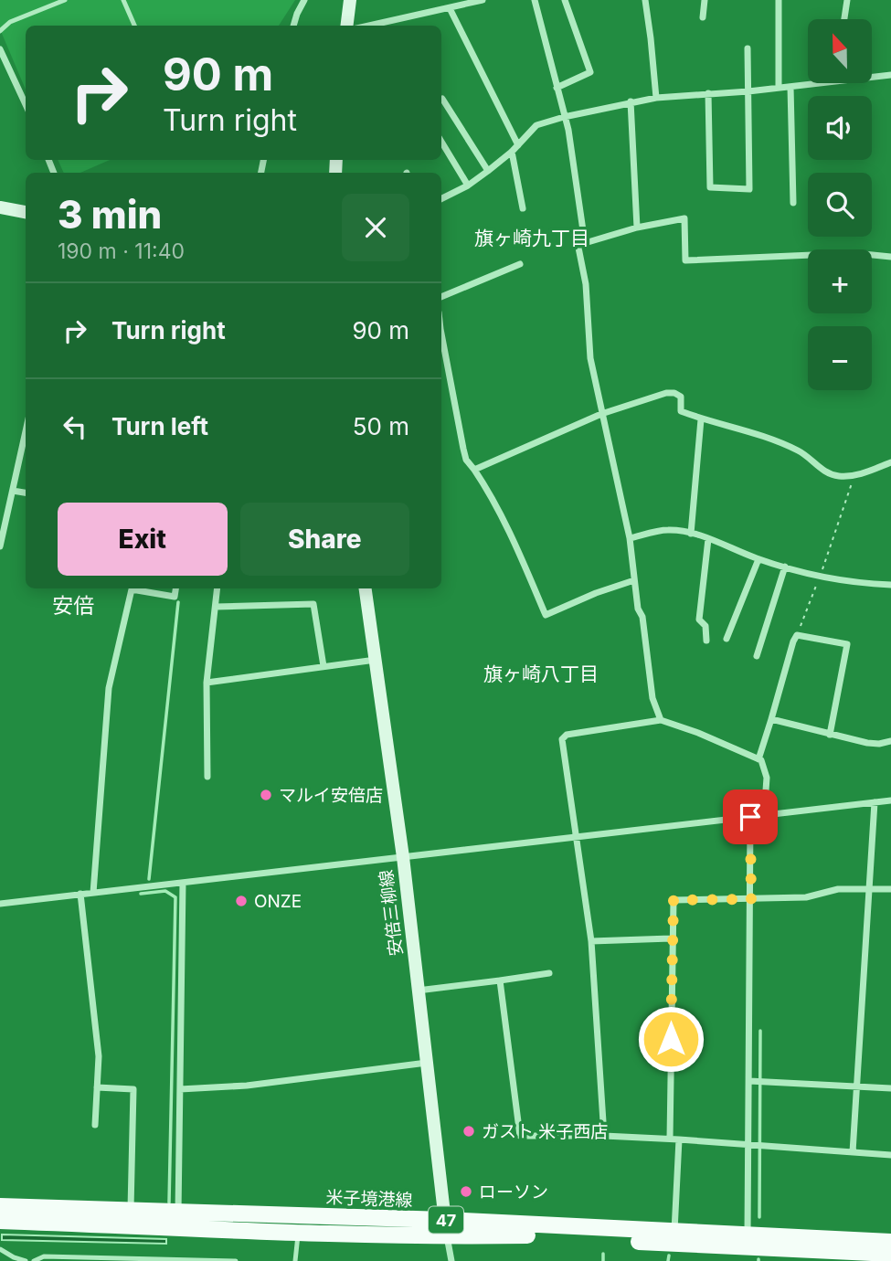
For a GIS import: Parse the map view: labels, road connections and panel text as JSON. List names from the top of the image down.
{
  "streets": {
    "main road": ["米子境港線", "47"],
    "street": ["安倍三柳線"]
  },
  "crossings": [
    ["安倍三柳線", "米子境港線"]
  ],
  "districts": ["旗ヶ崎九丁目", "安倍", "旗ヶ崎八丁目"],
  "places": [
    "マルイ安倍店",
    "ONZE",
    "ガスト 米子西店",
    "ローソン"
  ],
  "north": "top",
  "page": {
    "map_buttons": ["+", "−"],
    "turn": ["90 m", "Turn right"],
    "heading": ["3 min", "190 m · 11:40"],
    "list": [
      {
        "name": "Turn right",
        "value": "90 m"
      },
      {
        "name": "Turn left",
        "value": "50 m"
      }
    ],
    "buttons": ["Exit", "Share"]
  }
}
